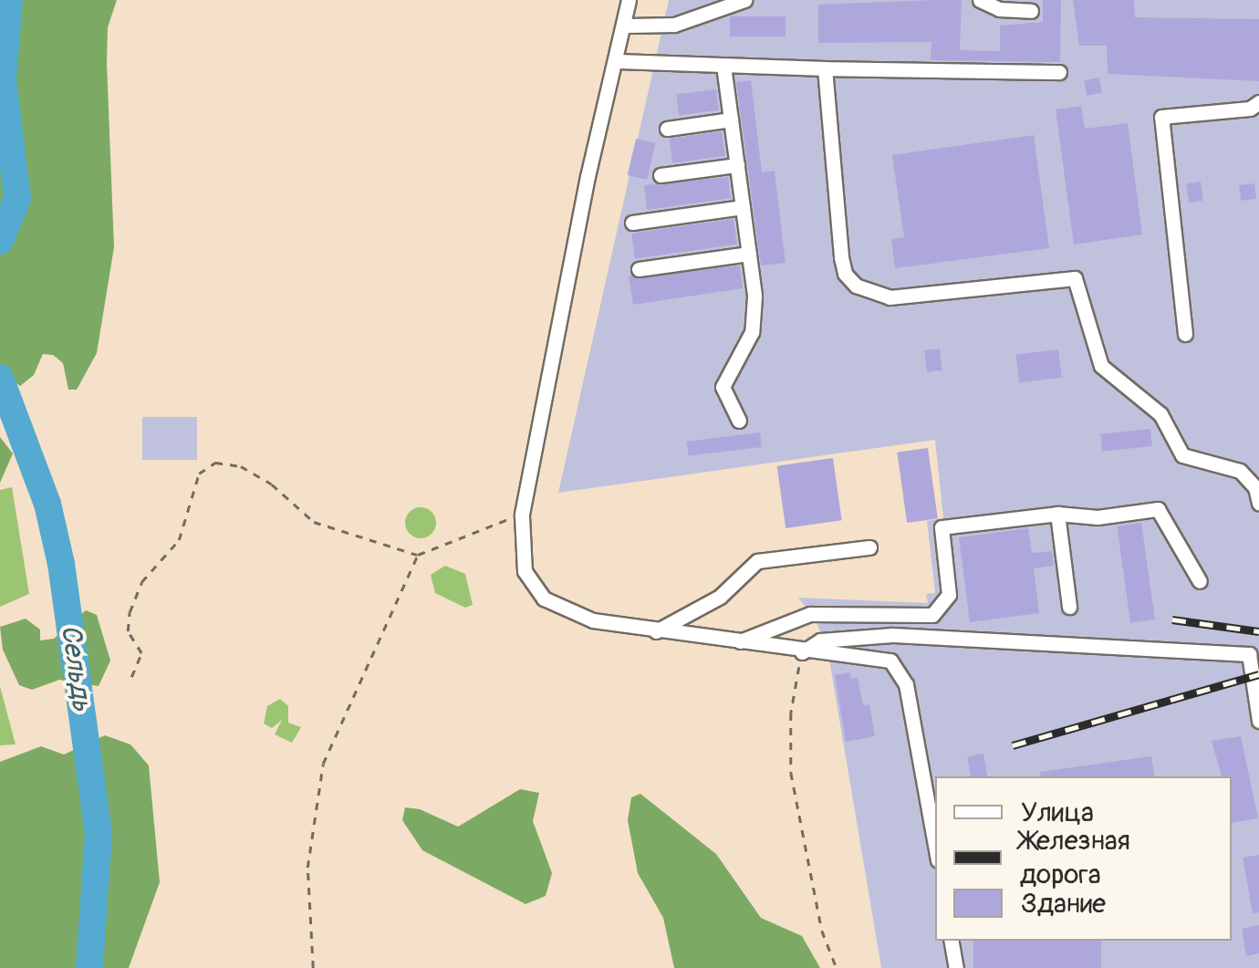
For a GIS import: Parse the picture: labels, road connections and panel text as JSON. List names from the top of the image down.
{
  "water": ["Сельдь"],
  "legend": ["Улица", "Железная дорога", "Здание"]
}
